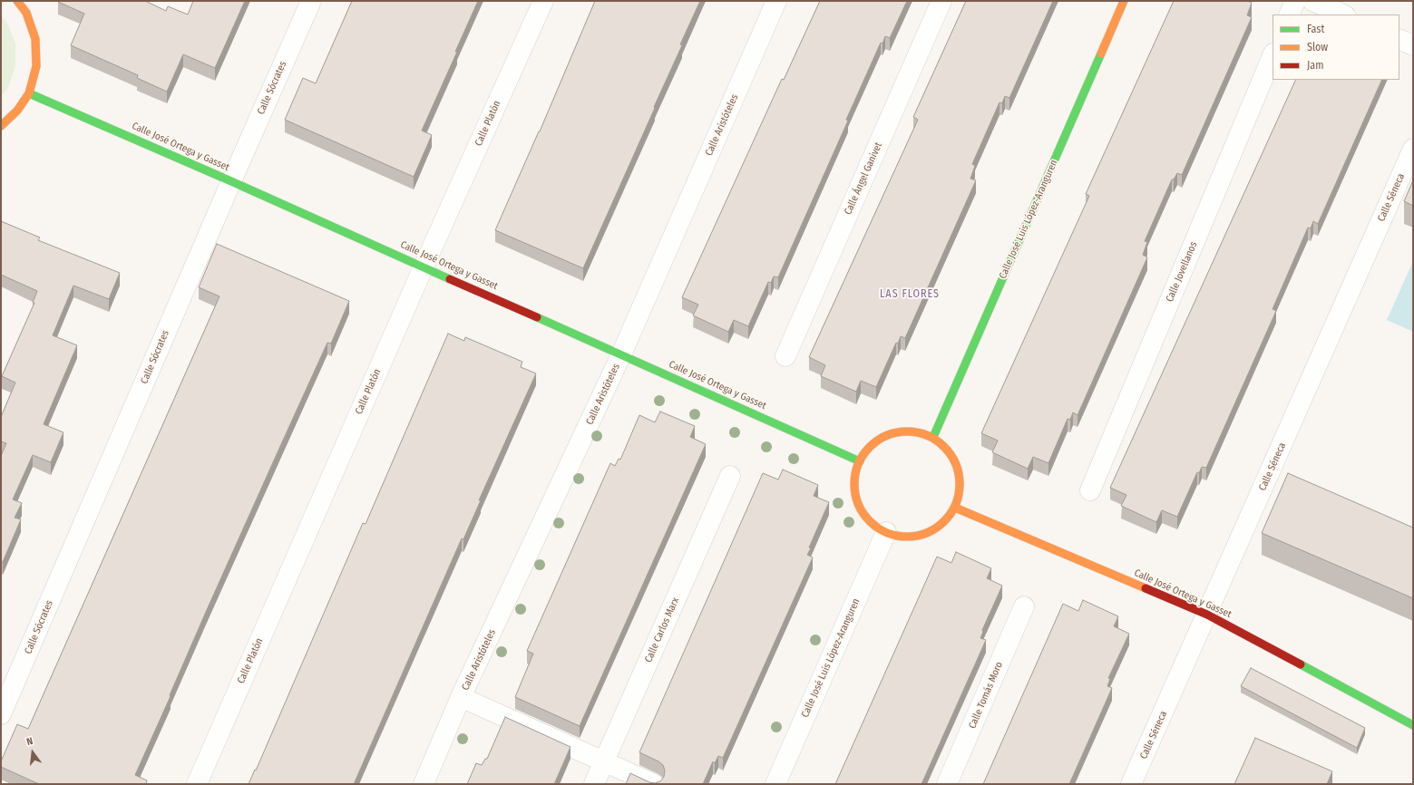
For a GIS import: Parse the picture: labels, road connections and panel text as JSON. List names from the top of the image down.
{
  "streets": {
    "street": [
      "Calle Sócrates",
      "Calle Platón",
      "Calle Aristóteles",
      "Calle José Ortega y Gasset",
      "Calle Ángel Ganivet",
      "Calle Séneca",
      "Calle José Luis López-Aranguren",
      "Calle Jovellanos",
      "Calle Carlos Marx",
      "Calle Tomás Moro"
    ]
  },
  "crossings": [
    ["Calle Sócrates", "Calle José Ortega y Gasset"],
    ["Calle Platón", "Calle José Ortega y Gasset"],
    ["Calle Aristóteles", "Calle José Ortega y Gasset"],
    ["Calle José Ortega y Gasset", "Calle Séneca"],
    ["Calle José Ortega y Gasset", "Calle José Luis López-Aranguren"]
  ],
  "districts": ["LAS FLORES"],
  "legend": ["Fast", "Slow", "Jam"],
  "north": "top"
}
